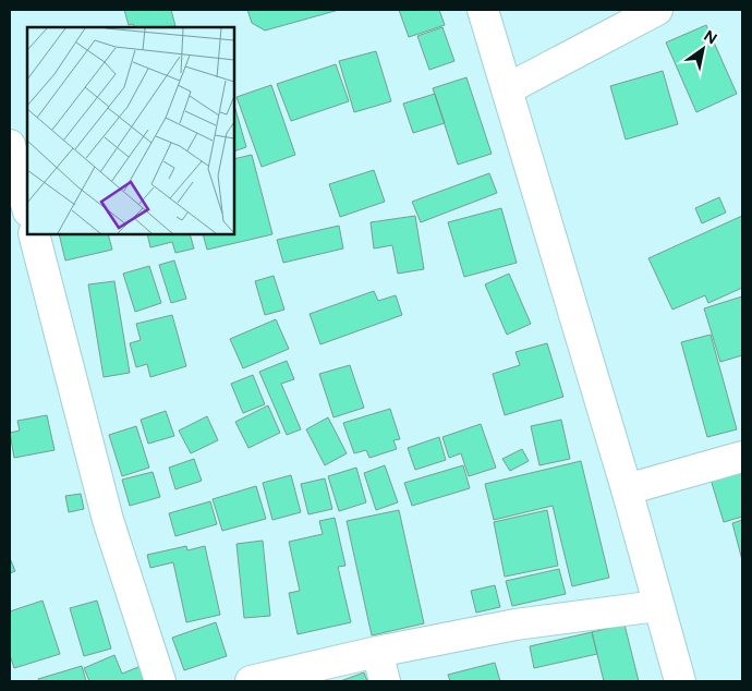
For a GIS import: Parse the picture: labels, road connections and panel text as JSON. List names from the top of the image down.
{
  "north": "top right"
}
